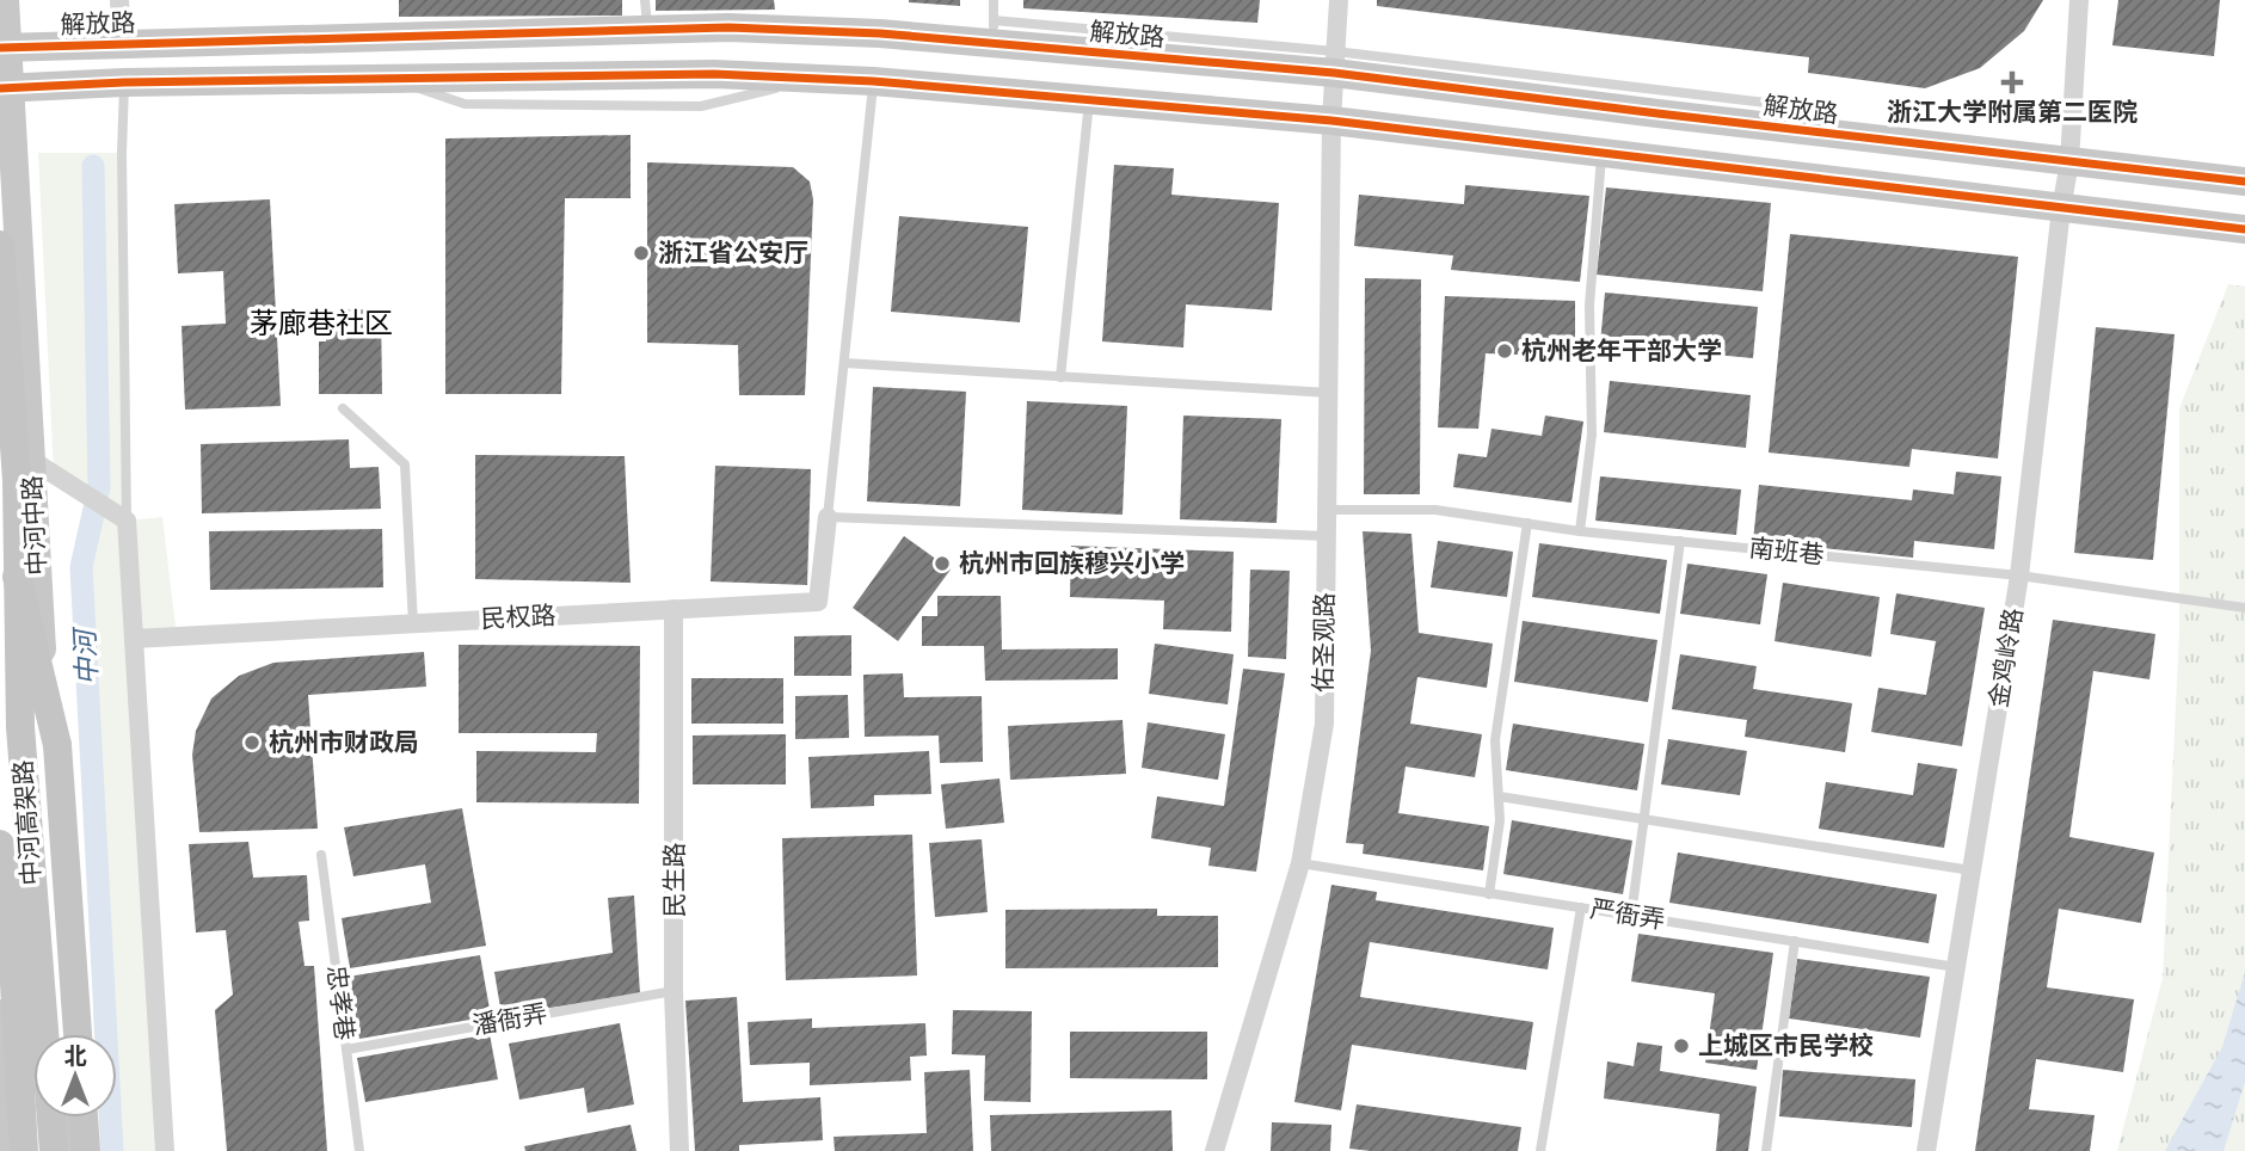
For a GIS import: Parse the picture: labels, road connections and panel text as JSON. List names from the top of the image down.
{
  "streets": {
    "highway": ["中河高架路"],
    "main road": ["解放路", "中河中路"],
    "street": [
      "民权路",
      "佑圣观路",
      "金鸡岭路",
      "民生路"
    ],
    "lane": [
      "南班巷",
      "严衙弄",
      "忠孝巷",
      "潘衙弄"
    ]
  },
  "crossings": [
    ["解放路", "中河中路"],
    ["解放路", "佑圣观路"],
    ["解放路", "金鸡岭路"],
    ["南班巷", "佑圣观路"],
    ["南班巷", "金鸡岭路"],
    ["民权路", "民生路"],
    ["佑圣观路", "严衙弄"],
    ["金鸡岭路", "严衙弄"],
    ["民生路", "潘衙弄"],
    ["忠孝巷", "潘衙弄"]
  ],
  "districts": ["茅廊巷社区"],
  "water": ["中河"],
  "places": {
    "health": ["浙江大学附属第二医院"],
    "other": [
      "浙江省公安厅",
      "杭州老年干部大学",
      "杭州市回族穆兴小学",
      "杭州市财政局",
      "上城区市民学校"
    ]
  },
  "north": "top"
}
